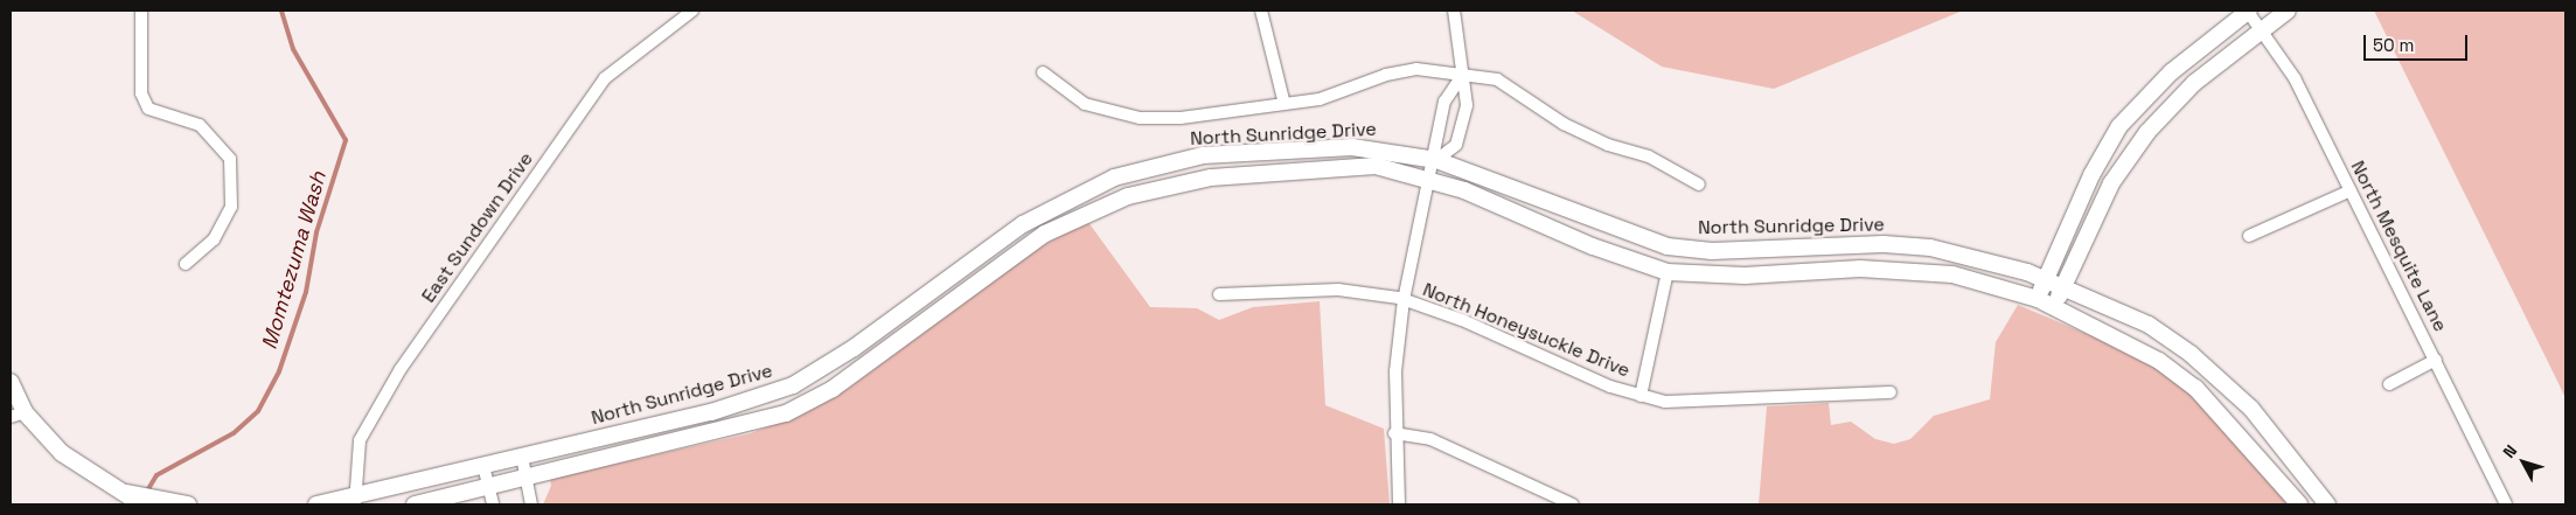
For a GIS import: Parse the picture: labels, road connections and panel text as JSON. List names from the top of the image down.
{
  "streets": {
    "street": [
      "North Sunridge Drive",
      "East Sundown Drive",
      "North Mesquite Lane",
      "North Honeysuckle Drive"
    ]
  },
  "crossings": [
    ["North Sunridge Drive", "East Sundown Drive"]
  ],
  "water": ["Momtezuma Wash"],
  "scale_bar": "50 m",
  "north": "top left"
}
